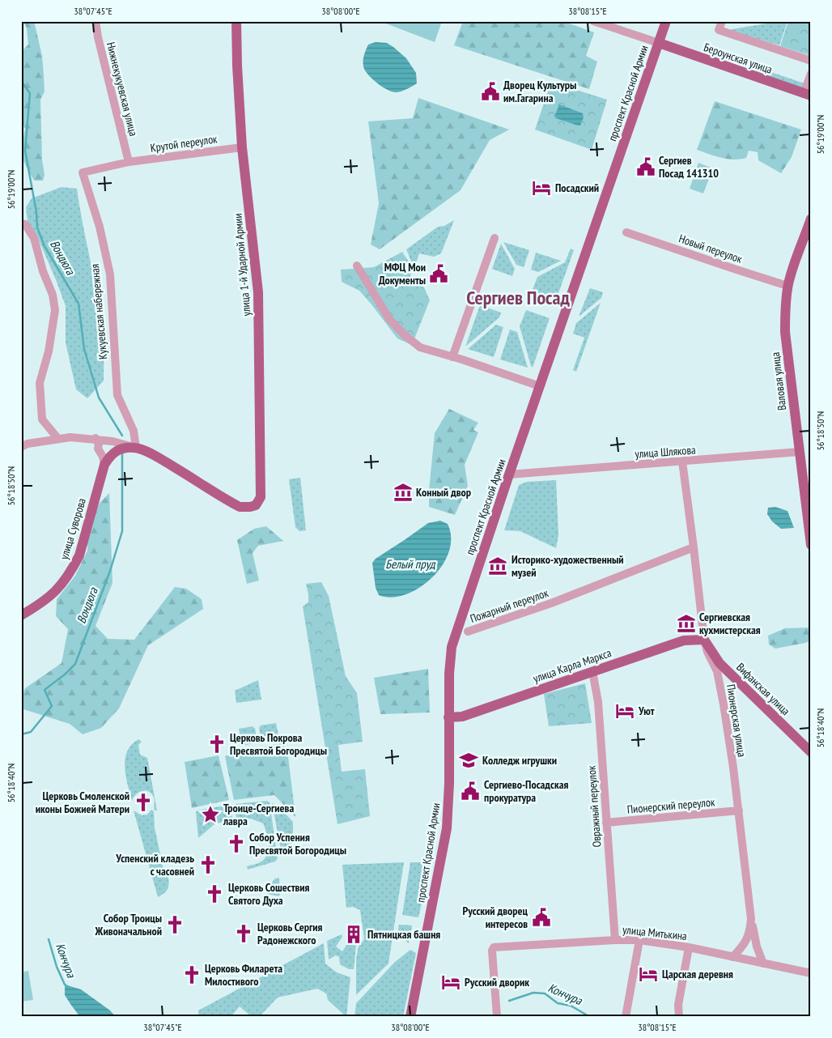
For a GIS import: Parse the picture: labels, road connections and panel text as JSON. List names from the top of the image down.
{
  "streets": {
    "main road": [
      "Бероунская улица",
      "проспект Красной Армии",
      "улица 1-й Ударной Армии",
      "Валовая улица",
      "улица Суворова",
      "улица Карла Маркса",
      "Вифанская улица"
    ],
    "street": [
      "Нижнекукуевская улица",
      "Крутой переулок",
      "Новый переулок",
      "Кукуевская набережная",
      "улица Шлякова",
      "Пожарный переулок",
      "Пионерская улица",
      "Пионерский переулок",
      "Овражный переулок",
      "улица Митькина"
    ]
  },
  "crossings": [
    ["Бероунская улица", "проспект Красной Армии"],
    ["Нижнекукуевская улица", "Крутой переулок"],
    ["проспект Красной Армии", "улица Шлякова"],
    ["проспект Красной Армии", "улица Карла Маркса"],
    ["Крутой переулок", "улица 1-й Ударной Армии"],
    ["Крутой переулок", "Кукуевская набережная"],
    ["Новый переулок", "Валовая улица"],
    ["улица 1-й Ударной Армии", "Кукуевская набережная"],
    ["улица 1-й Ударной Армии", "улица Суворова"],
    ["Кукуевская набережная", "улица Суворова"],
    ["Валовая улица", "улица Шлякова"],
    ["улица Шлякова", "Пионерская улица"],
    ["Пожарный переулок", "Пионерская улица"],
    ["улица Карла Маркса", "Вифанская улица"],
    ["улица Карла Маркса", "Пионерская улица"],
    ["улица Карла Маркса", "Овражный переулок"],
    ["Вифанская улица", "Пионерская улица"],
    ["Пионерская улица", "Пионерский переулок"],
    ["Пионерская улица", "улица Митькина"],
    ["Пионерский переулок", "Овражный переулок"],
    ["Овражный переулок", "улица Митькина"]
  ],
  "districts": ["Сергиев Посад"],
  "water": ["Вондюга", "Белый пруд", "Кончура"],
  "places": {
    "public building": [
      "Дворец Культуры им.Гагарина",
      "Сергиев Посад 141310",
      "МФЦ Мои Документы",
      "Сергиево-Посадская прокуратура",
      "Русский дворец интересов"
    ],
    "hotel": [
      "Посадский",
      "Уют",
      "Царская деревня",
      "Русский дворик"
    ],
    "museum": ["Конный двор", "Историко-художественный музей", "Сергиевская кухмистерская"],
    "church": [
      "Церковь Покрова Пресвятой Богородицы",
      "Церковь Смоленской иконы Божией Матери",
      "Собор Успения Пресвятой Богородицы",
      "Успенский кладезь с часовней",
      "Церковь Сошествия Святого Духа",
      "Собор Троицы Живоначальной",
      "Церковь Сергия Радонежского",
      "Церковь Филарета Милостивого"
    ],
    "school or university": ["Колледж игрушки"],
    "place": ["Троице-Сергиева лавра"],
    "building": ["Пятницкая башня"]
  },
  "coordinates": [
    "38°07'45\"E",
    "38°08'00\"E",
    "38°08'15\"E",
    "56°19'00\"N",
    "56°18'50\"N",
    "56°18'40\"N"
  ]
}
